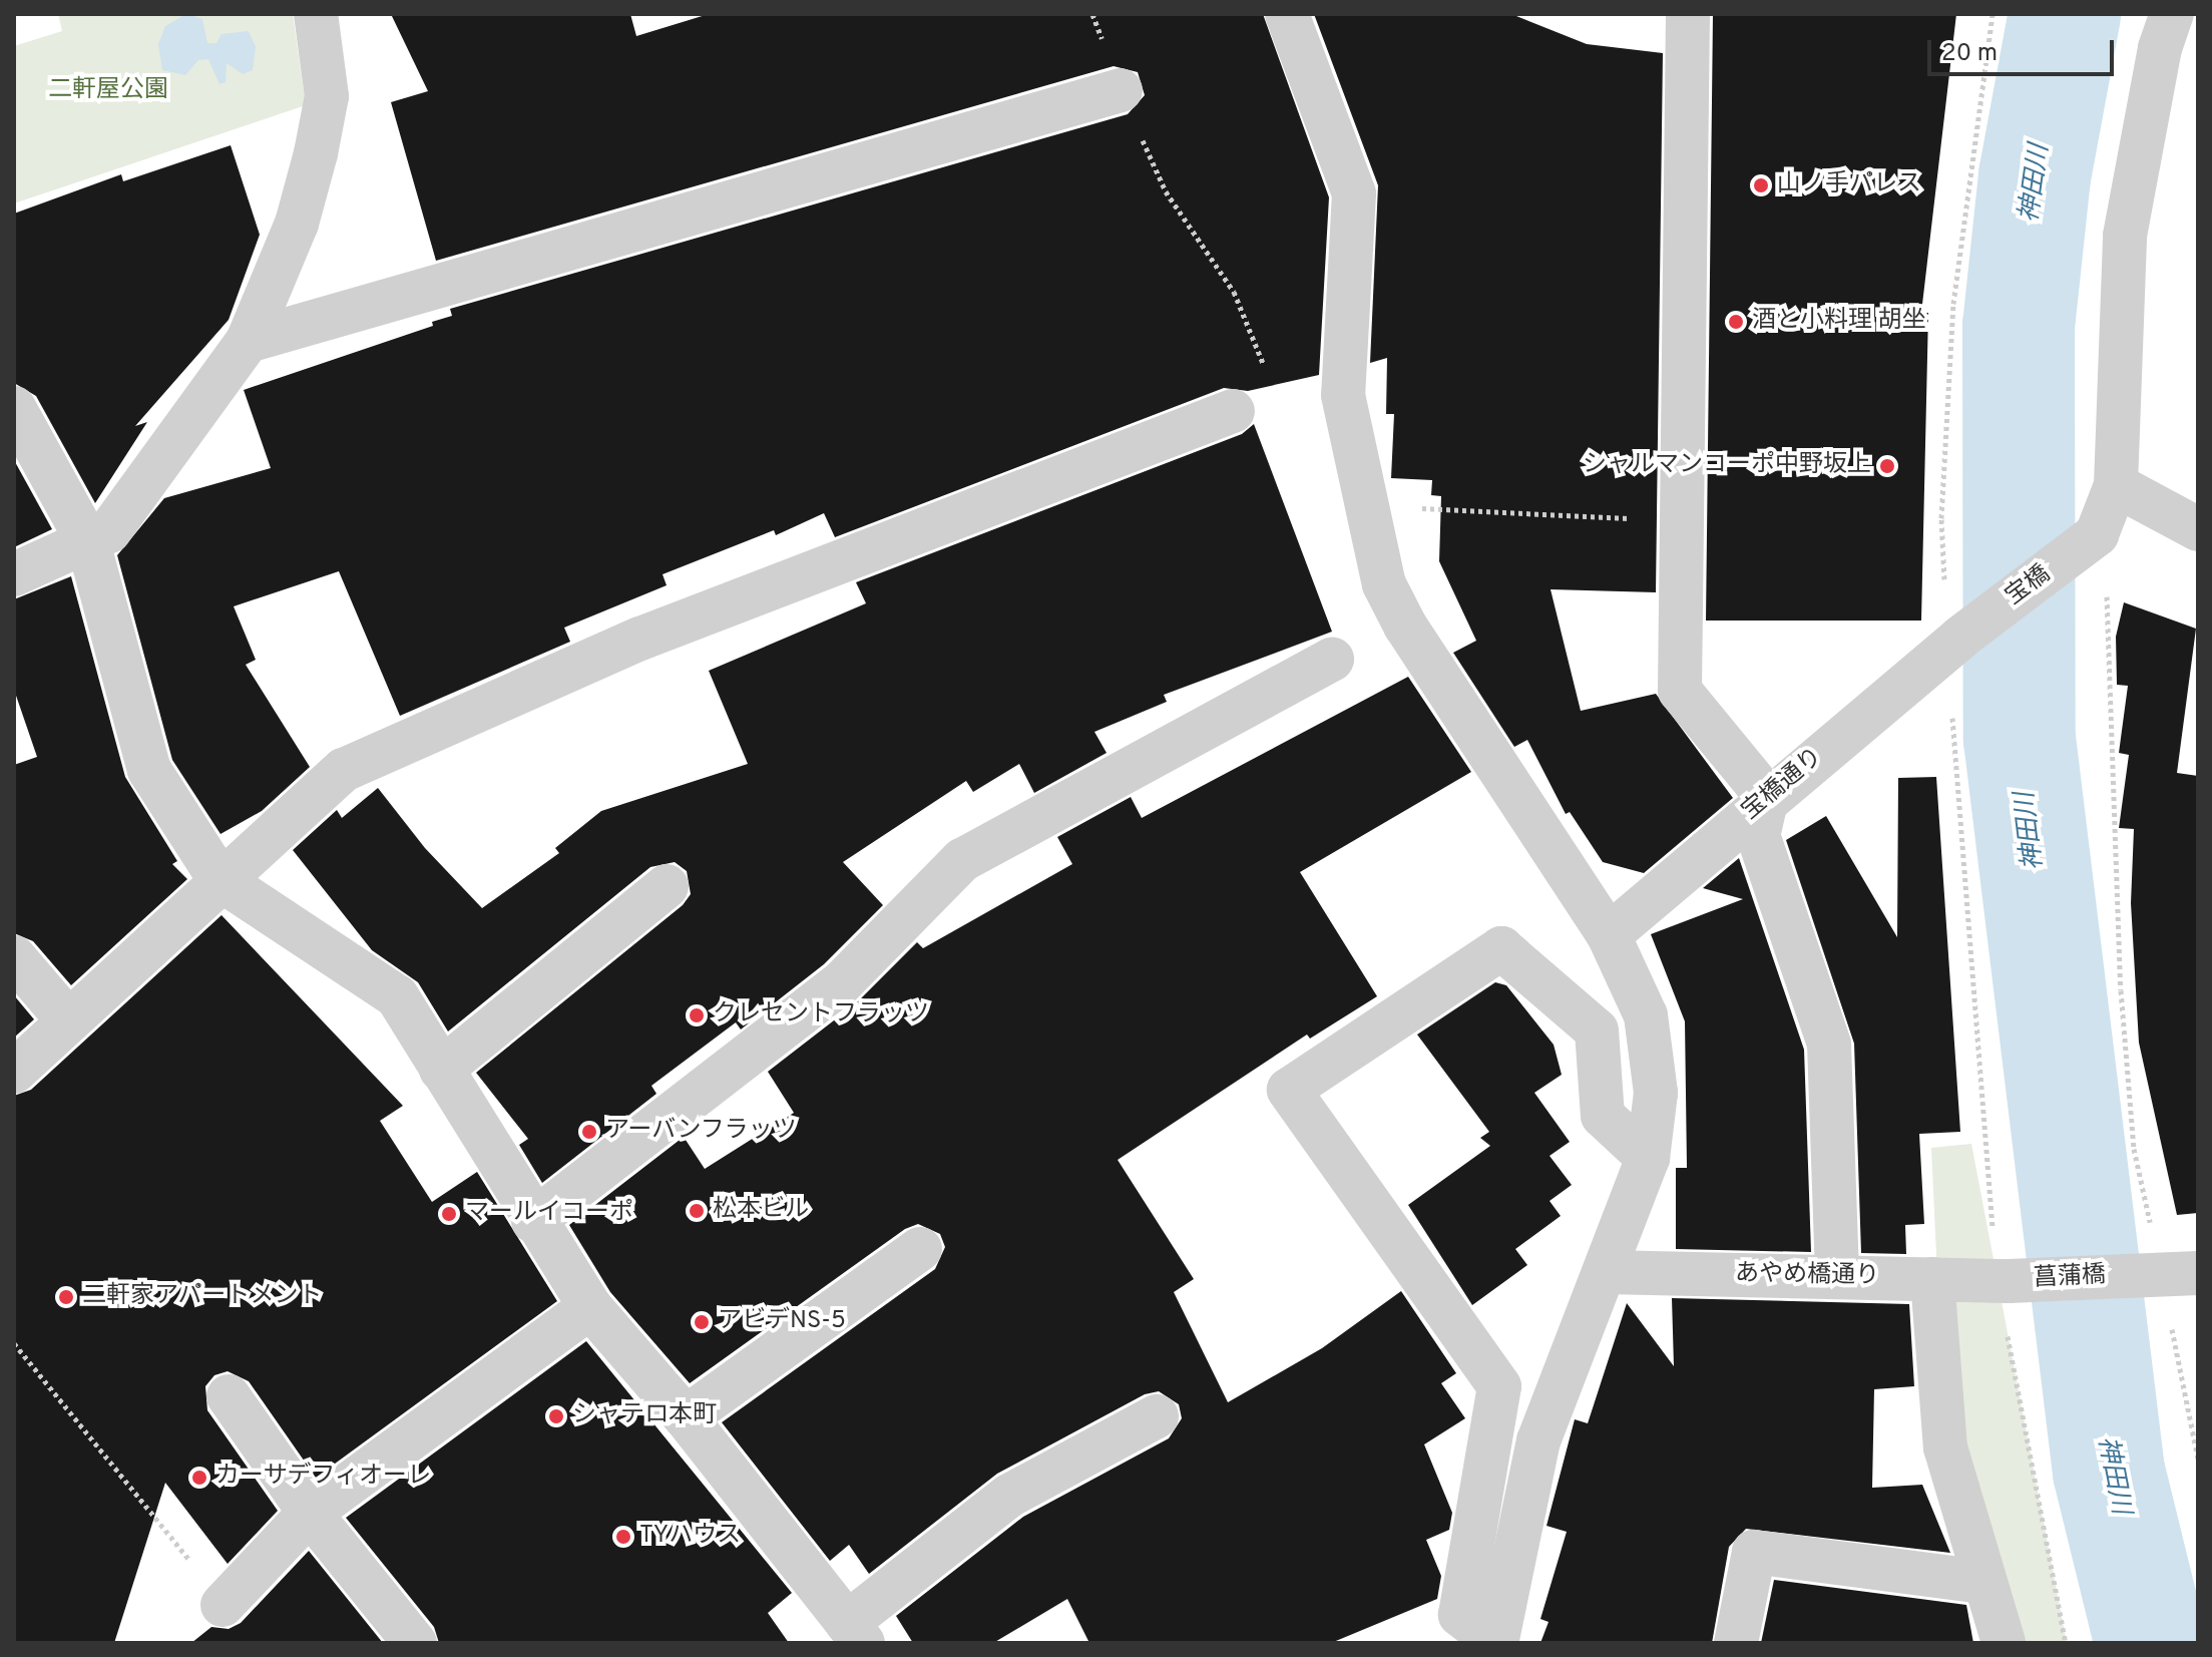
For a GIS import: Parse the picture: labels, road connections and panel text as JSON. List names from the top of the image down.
{
  "streets": {
    "street": [
      "宝橋",
      "宝橋通り",
      "あやめ橋通り",
      "菖蒲橋"
    ]
  },
  "crossings": [
    ["宝橋", "宝橋通り"],
    ["あやめ橋通り", "菖蒲橋"]
  ],
  "water": ["神田川"],
  "parks": ["二軒屋公園"],
  "places": [
    "山ノ手パレス",
    "酒と小料理 胡坐",
    "シャルマンコーポ中野坂上",
    "クレセントフラッツ",
    "アーバンフラッツ",
    "松本ビル",
    "マールイコーポ",
    "二軒家アパートメント",
    "アビデNS-5",
    "シャテロ本町",
    "カーサデフィオーレ",
    "TYハウス"
  ],
  "scale_bar": "20 m"
}
